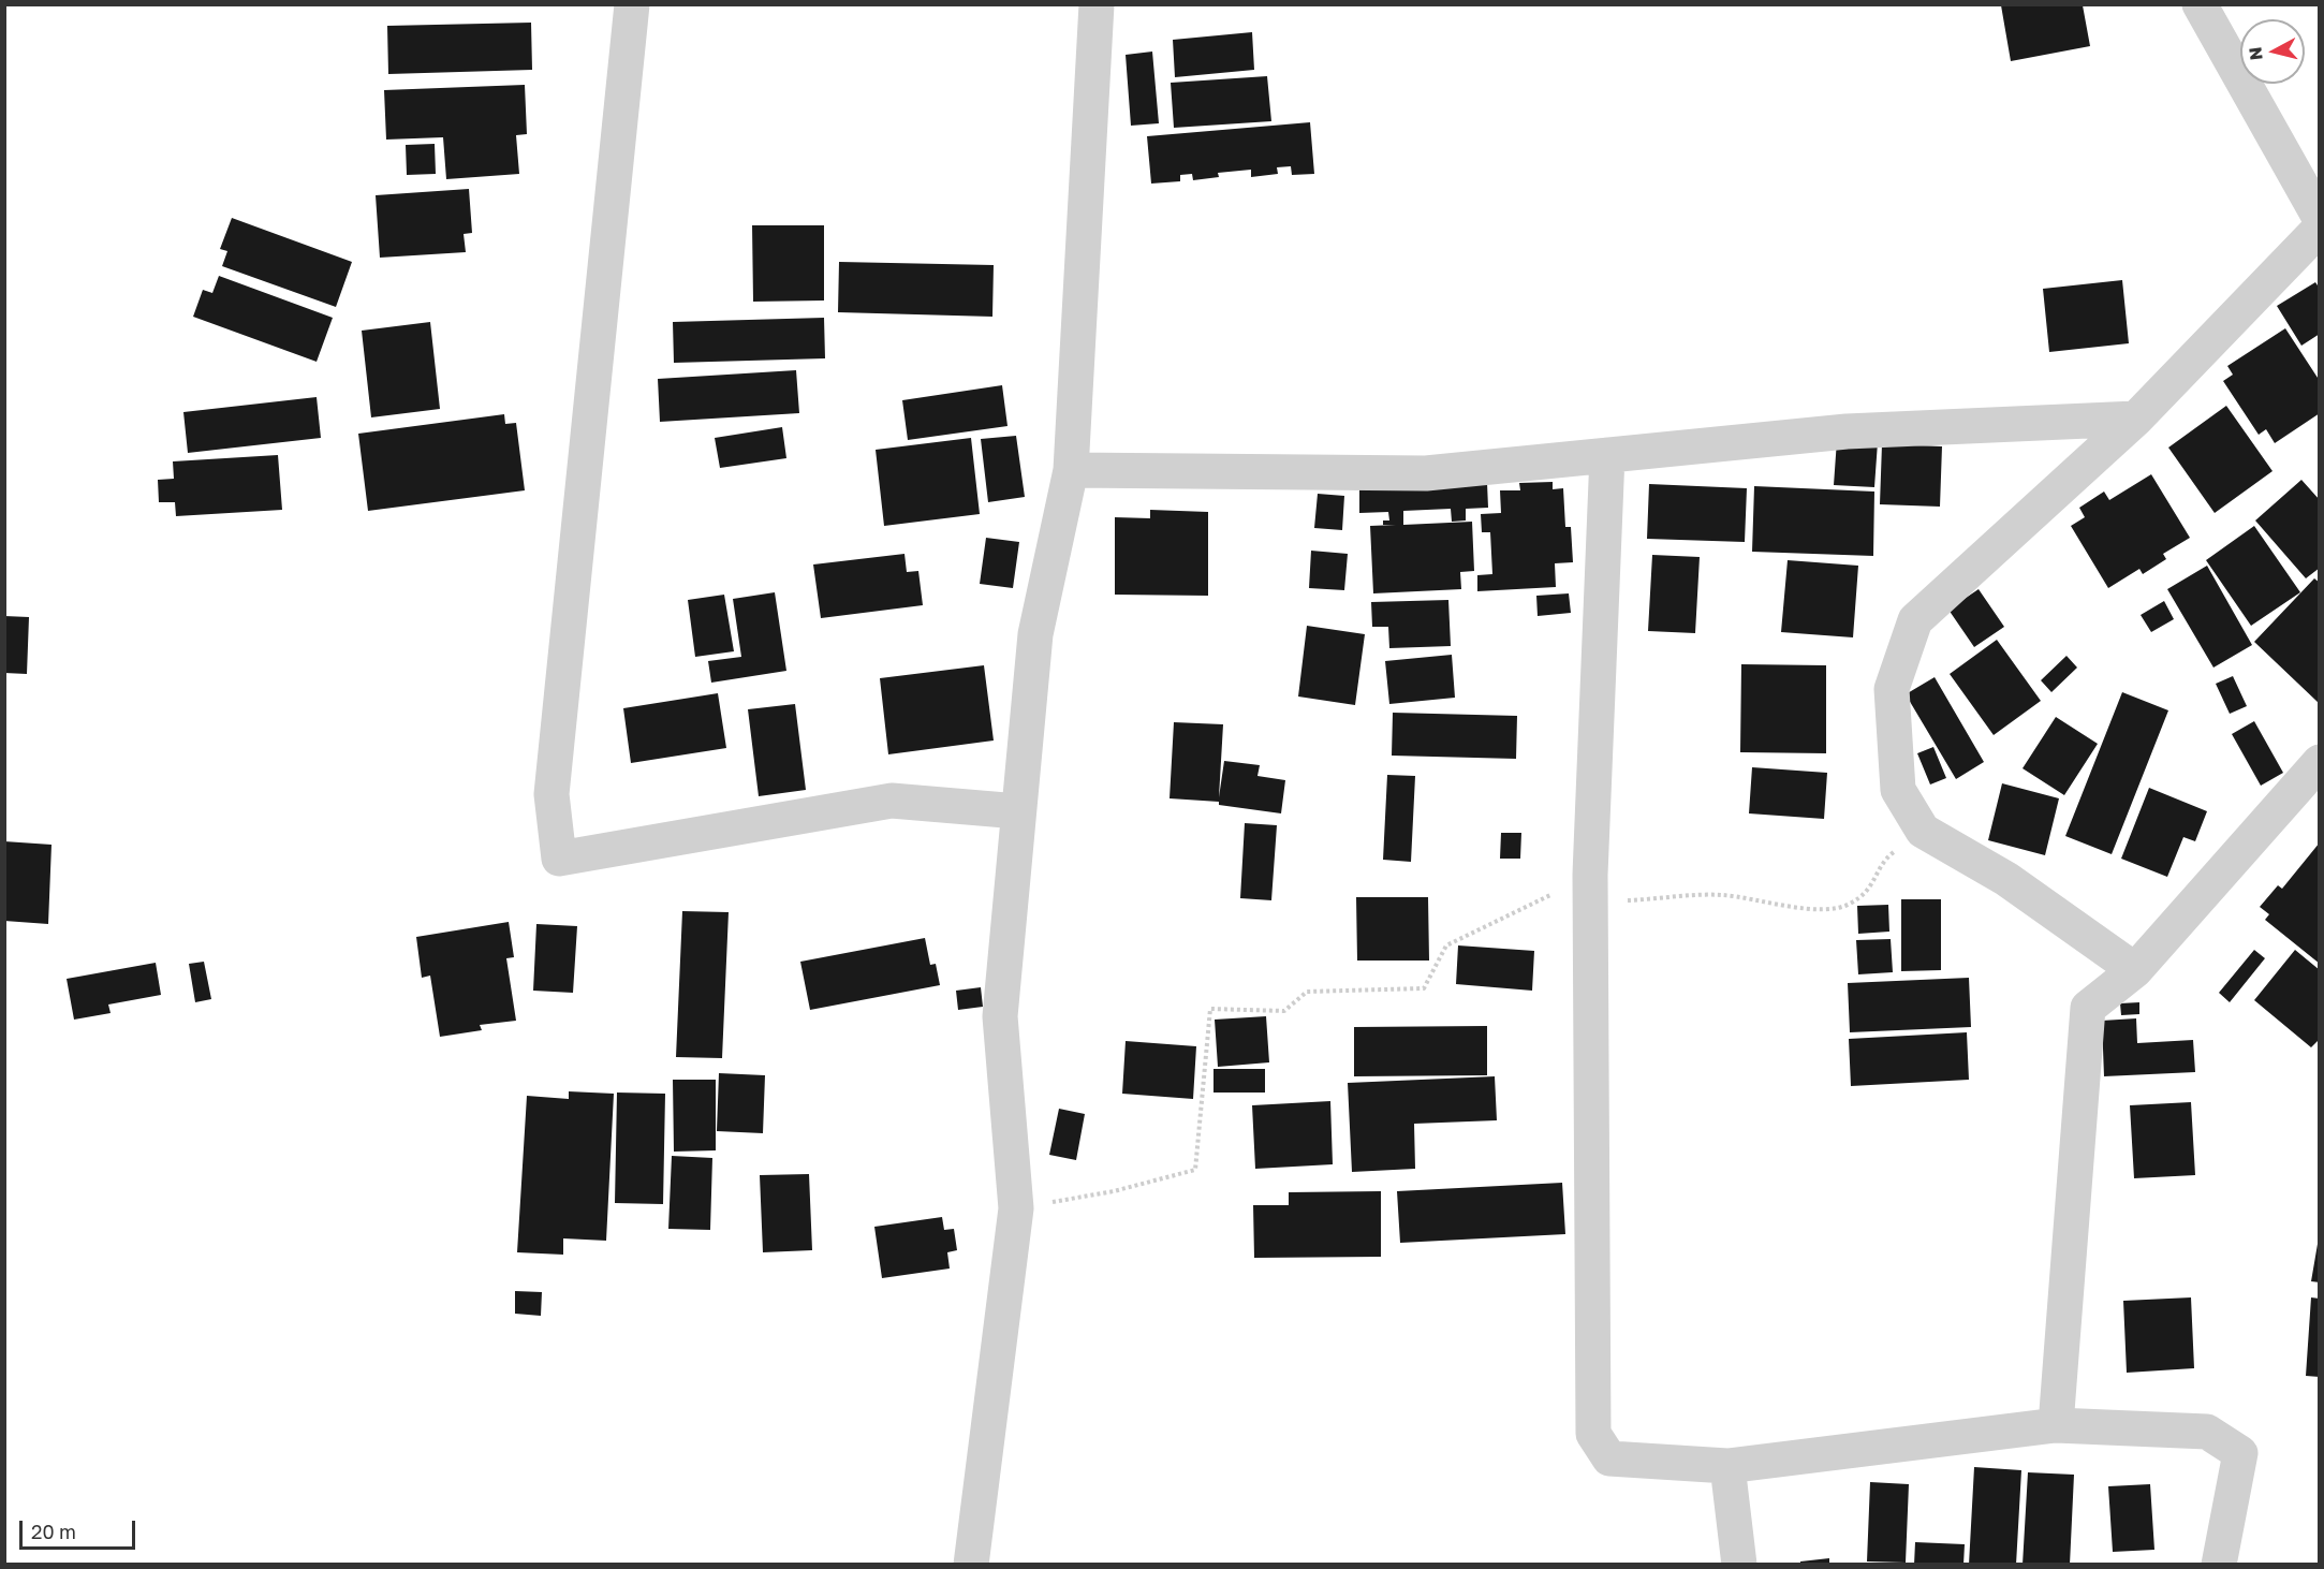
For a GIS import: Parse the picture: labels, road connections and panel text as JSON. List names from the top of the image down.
{
  "scale_bar": "20 m",
  "north": "left"
}
